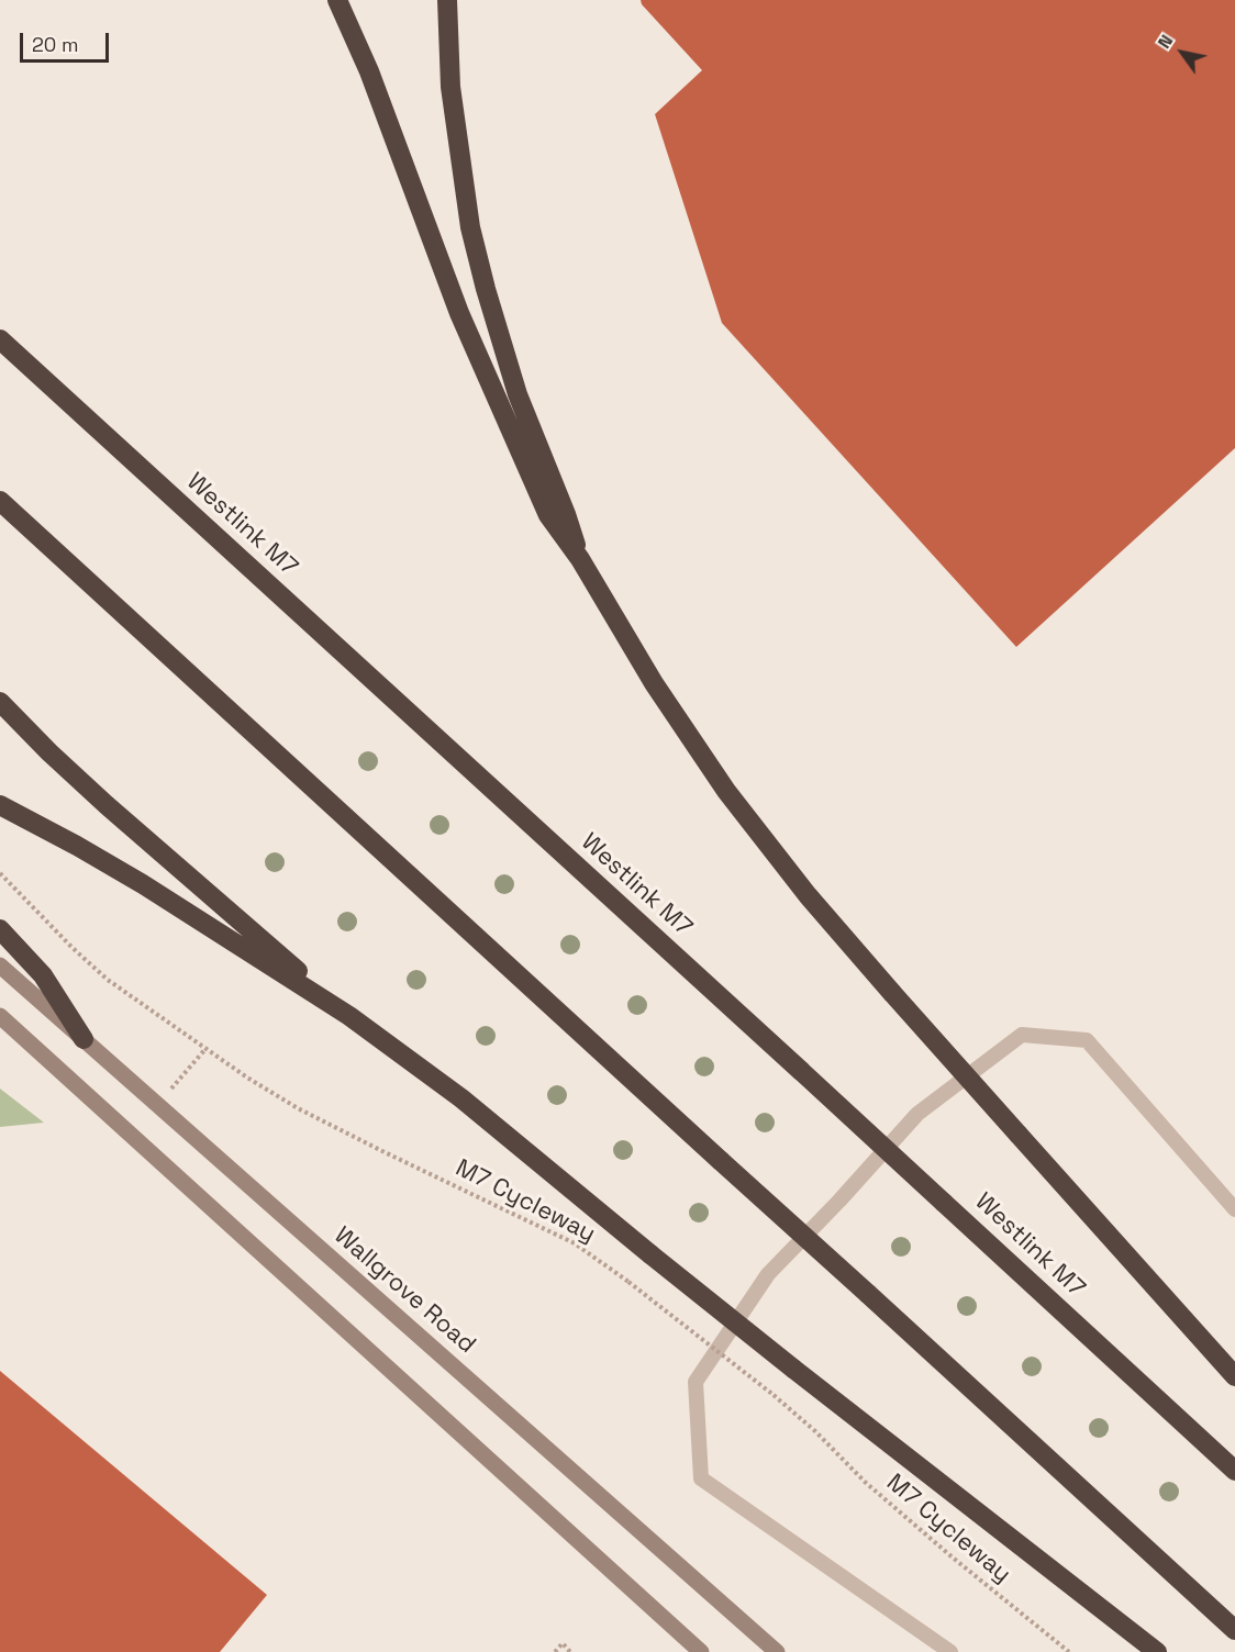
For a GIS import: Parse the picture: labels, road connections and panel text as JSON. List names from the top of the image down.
{
  "streets": {
    "highway": ["Westlink M7"],
    "main road": ["Wallgrove Road"],
    "path": ["M7 Cycleway"]
  },
  "scale_bar": "20 m",
  "north": "top left"
}
